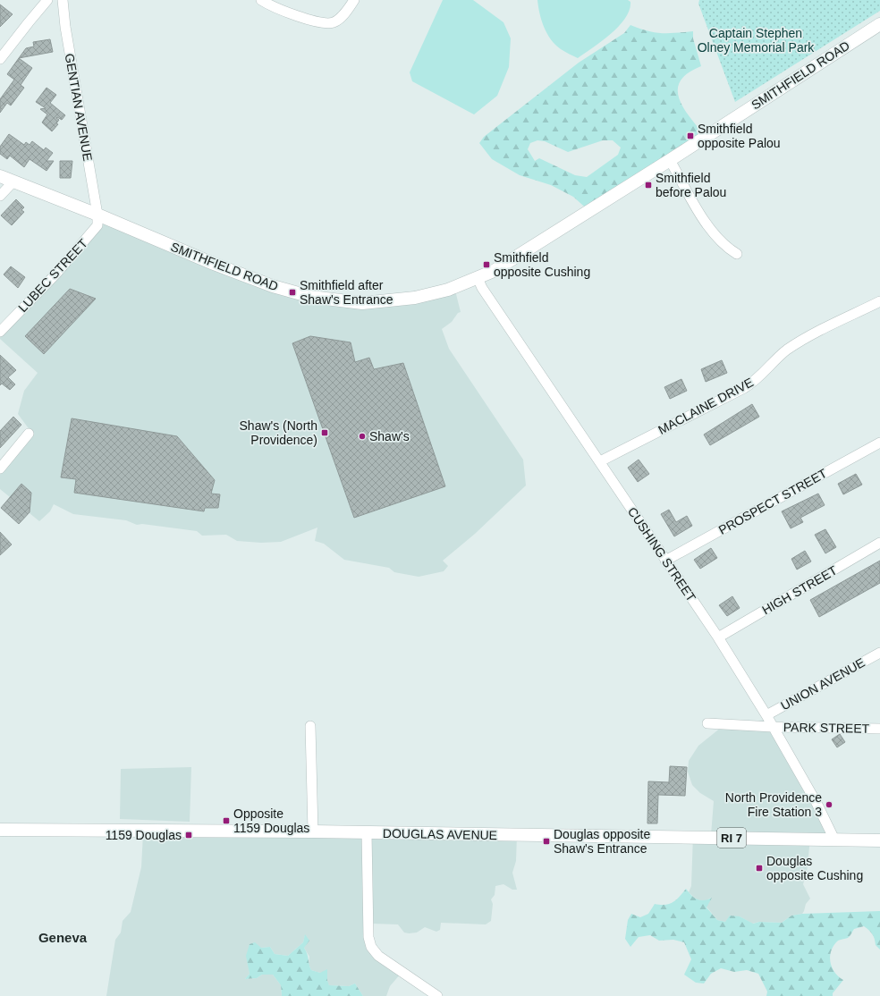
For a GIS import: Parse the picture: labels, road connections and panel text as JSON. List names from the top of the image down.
{
  "streets": {
    "main road": ["SMITHFIELD ROAD", "DOUGLAS AVENUE", "RI 7"],
    "street": [
      "GENTIAN AVENUE",
      "LUBEC STREET",
      "MACLAINE DRIVE",
      "PROSPECT STREET",
      "CUSHING STREET",
      "HIGH STREET",
      "UNION AVENUE",
      "PARK STREET"
    ]
  },
  "crossings": [
    ["SMITHFIELD ROAD", "GENTIAN AVENUE"],
    ["SMITHFIELD ROAD", "LUBEC STREET"],
    ["SMITHFIELD ROAD", "CUSHING STREET"],
    ["GENTIAN AVENUE", "LUBEC STREET"],
    ["MACLAINE DRIVE", "CUSHING STREET"],
    ["PROSPECT STREET", "CUSHING STREET"],
    ["CUSHING STREET", "HIGH STREET"],
    ["CUSHING STREET", "UNION AVENUE"],
    ["CUSHING STREET", "PARK STREET"],
    ["CUSHING STREET", "DOUGLAS AVENUE"]
  ],
  "districts": ["Geneva"],
  "parks": ["Captain Stephen Olney Memorial Park"],
  "places": {
    "transit": [
      "Smithfield opposite Palou",
      "Smithfield before Palou",
      "Smithfield opposite Cushing",
      "Smithfield after Shaw's Entrance",
      "Shaw's (North Providence)",
      "Opposite 1159 Douglas",
      "1159 Douglas",
      "Douglas opposite Shaw's Entrance",
      "Douglas opposite Cushing"
    ],
    "other": ["Shaw's", "North Providence Fire Station 3"]
  }
}
